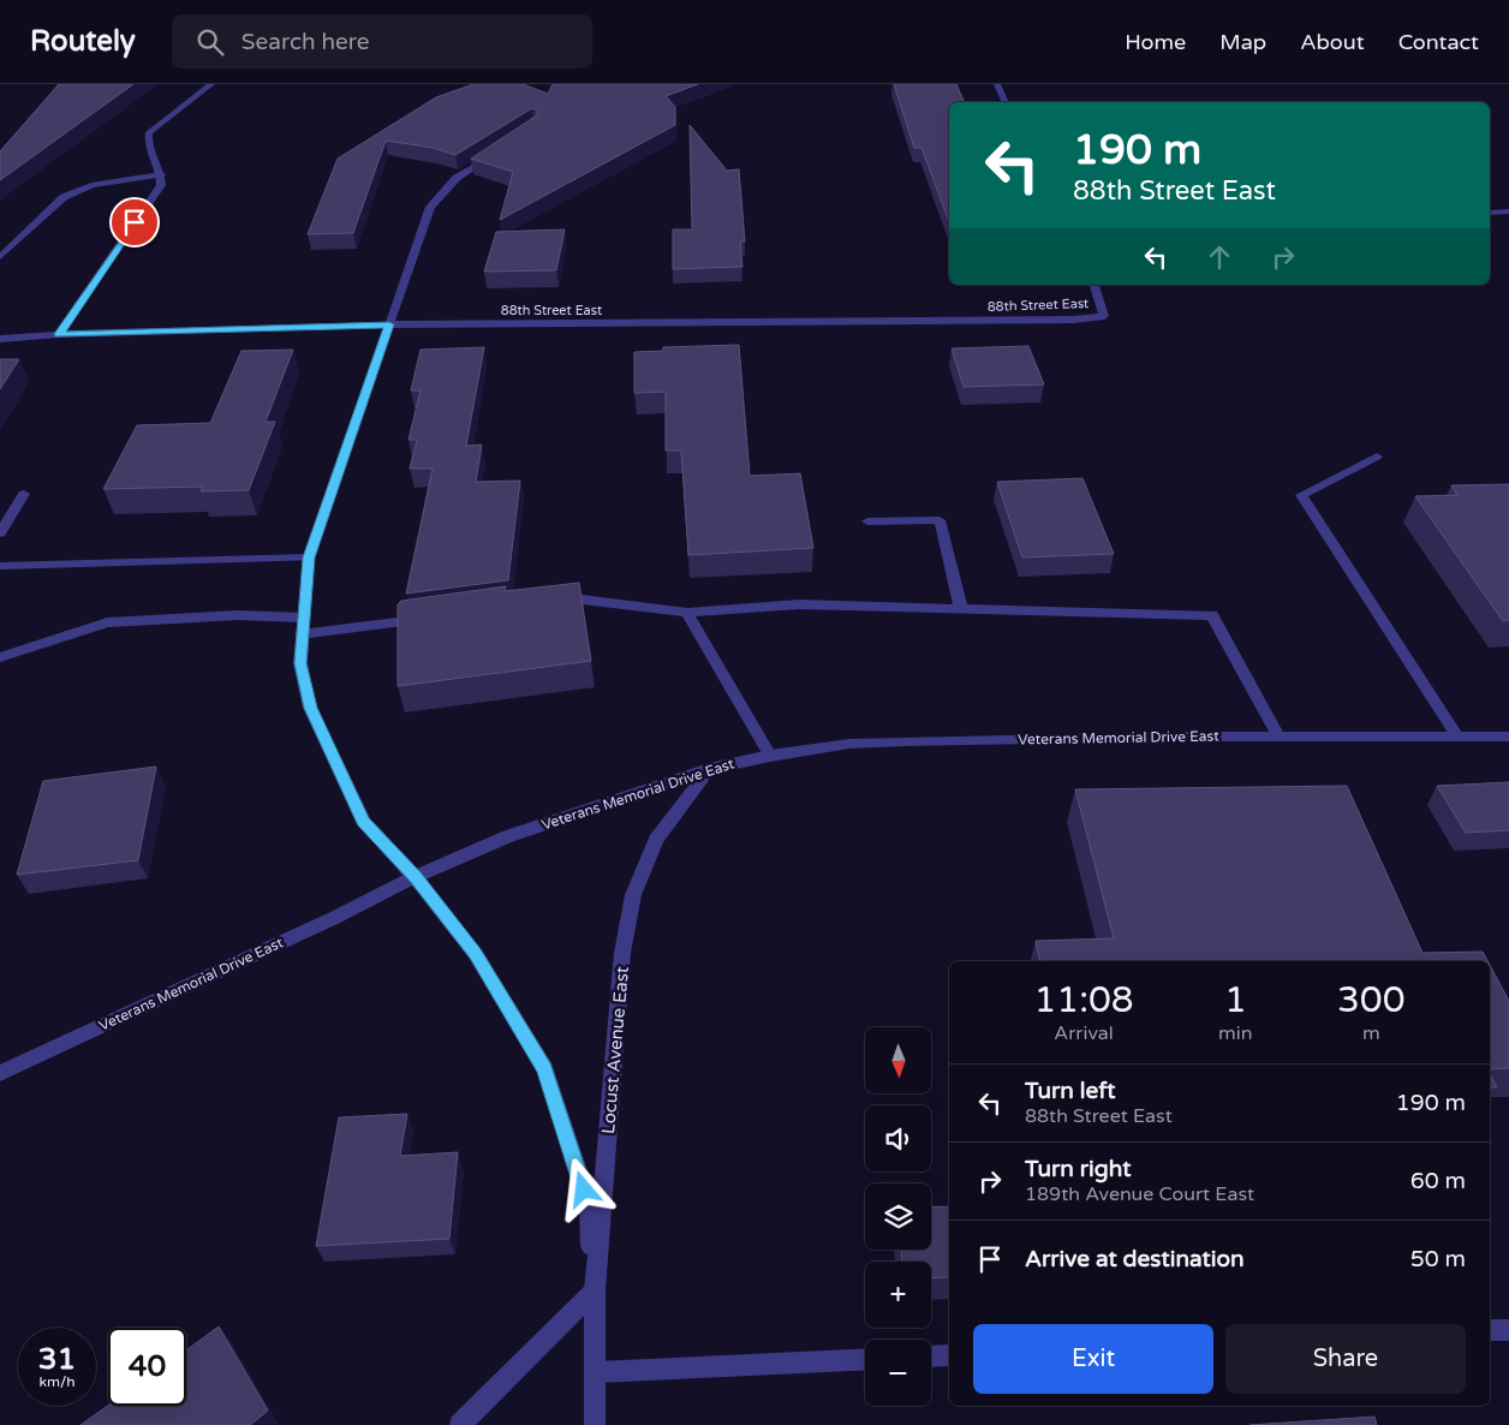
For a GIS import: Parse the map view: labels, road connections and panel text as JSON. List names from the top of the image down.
{
  "streets": {
    "street": ["88th Street East", "Veterans Memorial Drive East", "Locust Avenue East"]
  },
  "crossings": [
    ["Veterans Memorial Drive East", "Locust Avenue East"]
  ],
  "north": "bottom",
  "page": {
    "header": "Routely",
    "search": "Search here",
    "nav": [
      "Home",
      "Map",
      "About",
      "Contact"
    ],
    "turn": ["190 m", "88th Street East"],
    "eta": [
      "11:08",
      "Arrival",
      "1",
      "min",
      "300",
      "m"
    ],
    "map_buttons": ["+", "−"],
    "list": [
      {
        "name": "Turn left",
        "note": "88th Street East",
        "value": "190 m"
      },
      {
        "name": "Turn right",
        "note": "189th Avenue Court East",
        "value": "60 m"
      },
      {
        "name": "Arrive at destination",
        "value": "50 m"
      }
    ],
    "buttons": ["Exit", "Share"],
    "speed": "31 km/h",
    "limit": "40"
  }
}
